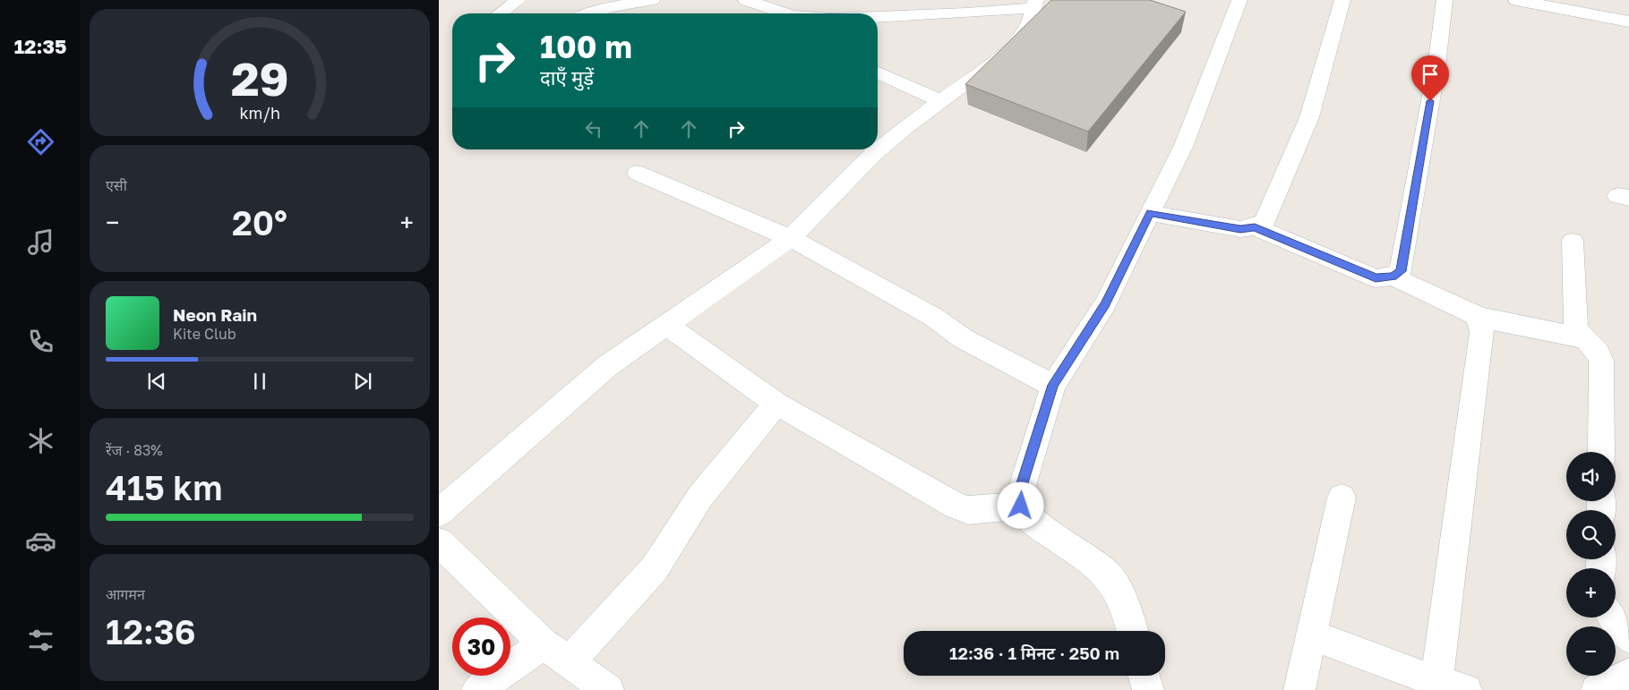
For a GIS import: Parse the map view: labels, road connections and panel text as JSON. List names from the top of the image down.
{
  "page": {
    "tabs": "12:35",
    "turn": ["100 m", "दाएँ मुड़ें"],
    "tile": [
      "एसी",
      ["रेंज · 83%", "415 km"],
      ["आगमन", "12:36"]
    ],
    "heat": ["−", "20°", "+"],
    "song": ["Neon Rain", "Kite Club"],
    "map_buttons": ["+", "−"],
    "limit": "30",
    "trip": "12:36 · 1 मिनट · 250 m",
    "gauge": ["29", "km/h"]
  }
}
